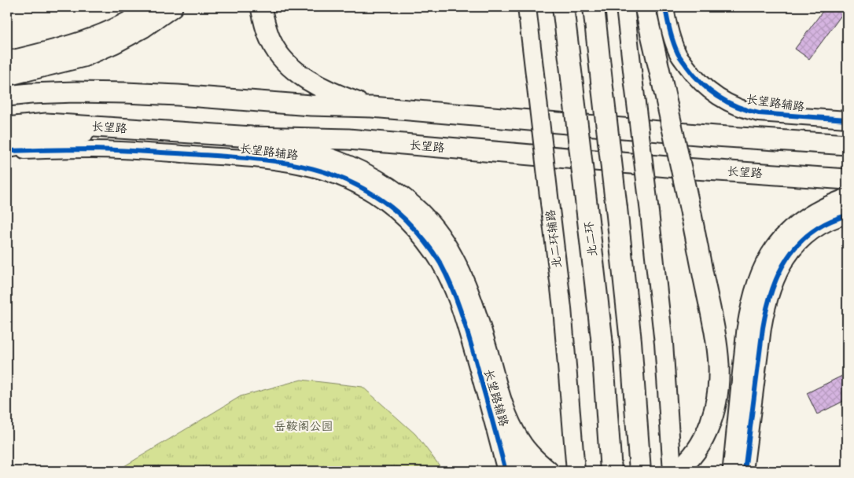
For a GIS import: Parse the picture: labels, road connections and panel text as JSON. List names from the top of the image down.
{
  "streets": {
    "highway": ["北二环"],
    "main road": ["长望路", "北二环辅路"],
    "street": ["长望路辅路"]
  },
  "parks": ["岳鞍阁公园"]
}
